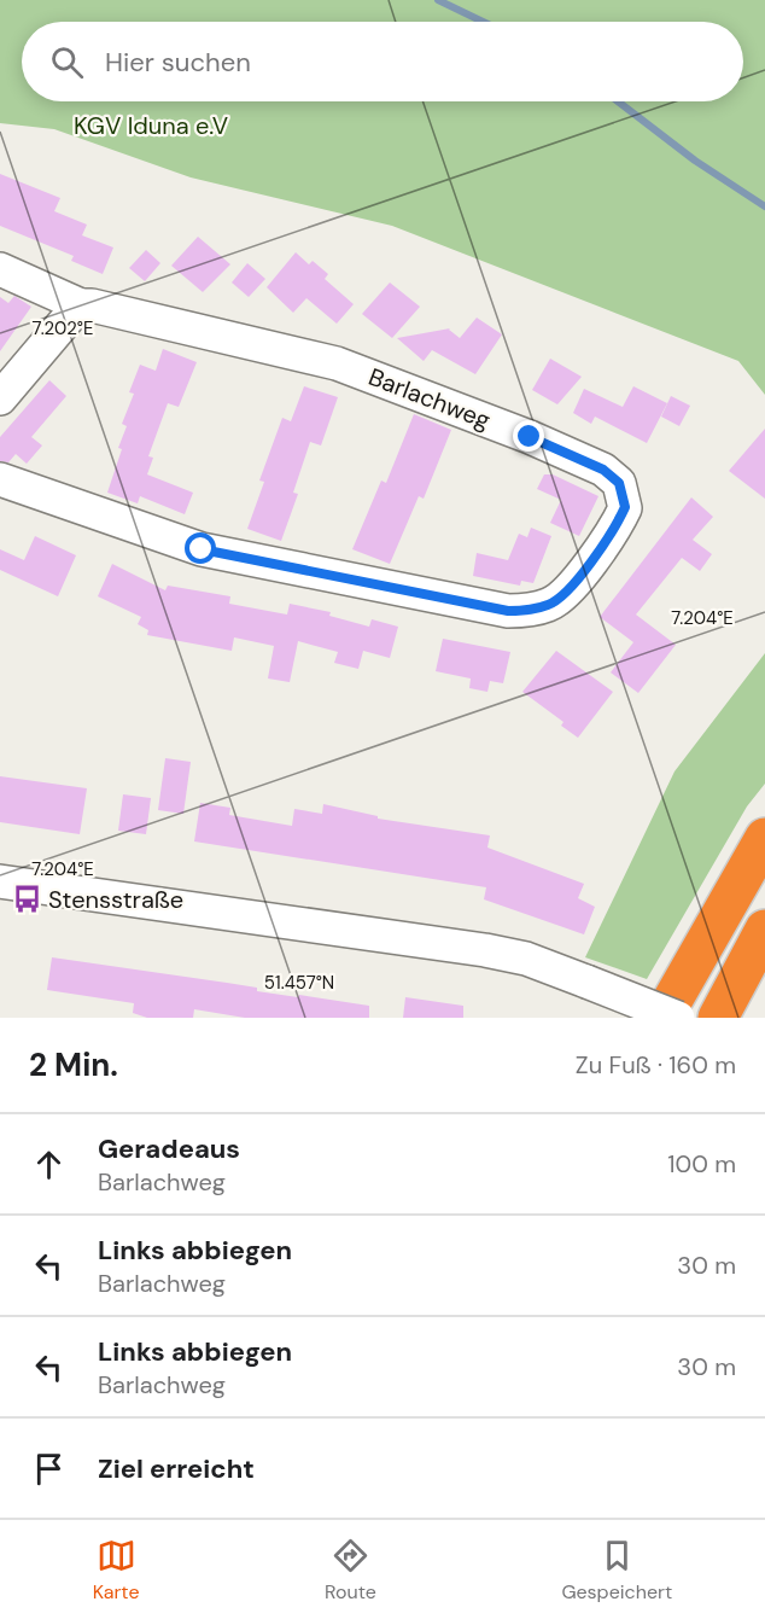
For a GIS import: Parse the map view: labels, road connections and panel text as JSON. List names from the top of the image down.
{
  "streets": {
    "street": ["Barlachweg"]
  },
  "parks": ["KGV Iduna e.V"],
  "places": {
    "bus stop": ["Stensstraße"]
  },
  "page": {
    "search": "Hier suchen",
    "heading": ["2 Min.", "Zu Fuß · 160 m"],
    "list": [
      ["Geradeaus", "Barlachweg", "100 m"],
      ["Links abbiegen", "Barlachweg", "30 m"],
      ["Links abbiegen", "Barlachweg", "30 m"],
      "Ziel erreicht"
    ],
    "nav": ["Karte", "Route", "Gespeichert"]
  },
  "coordinates": ["7.202°E", "7.204°E", "51.457°N"]
}
